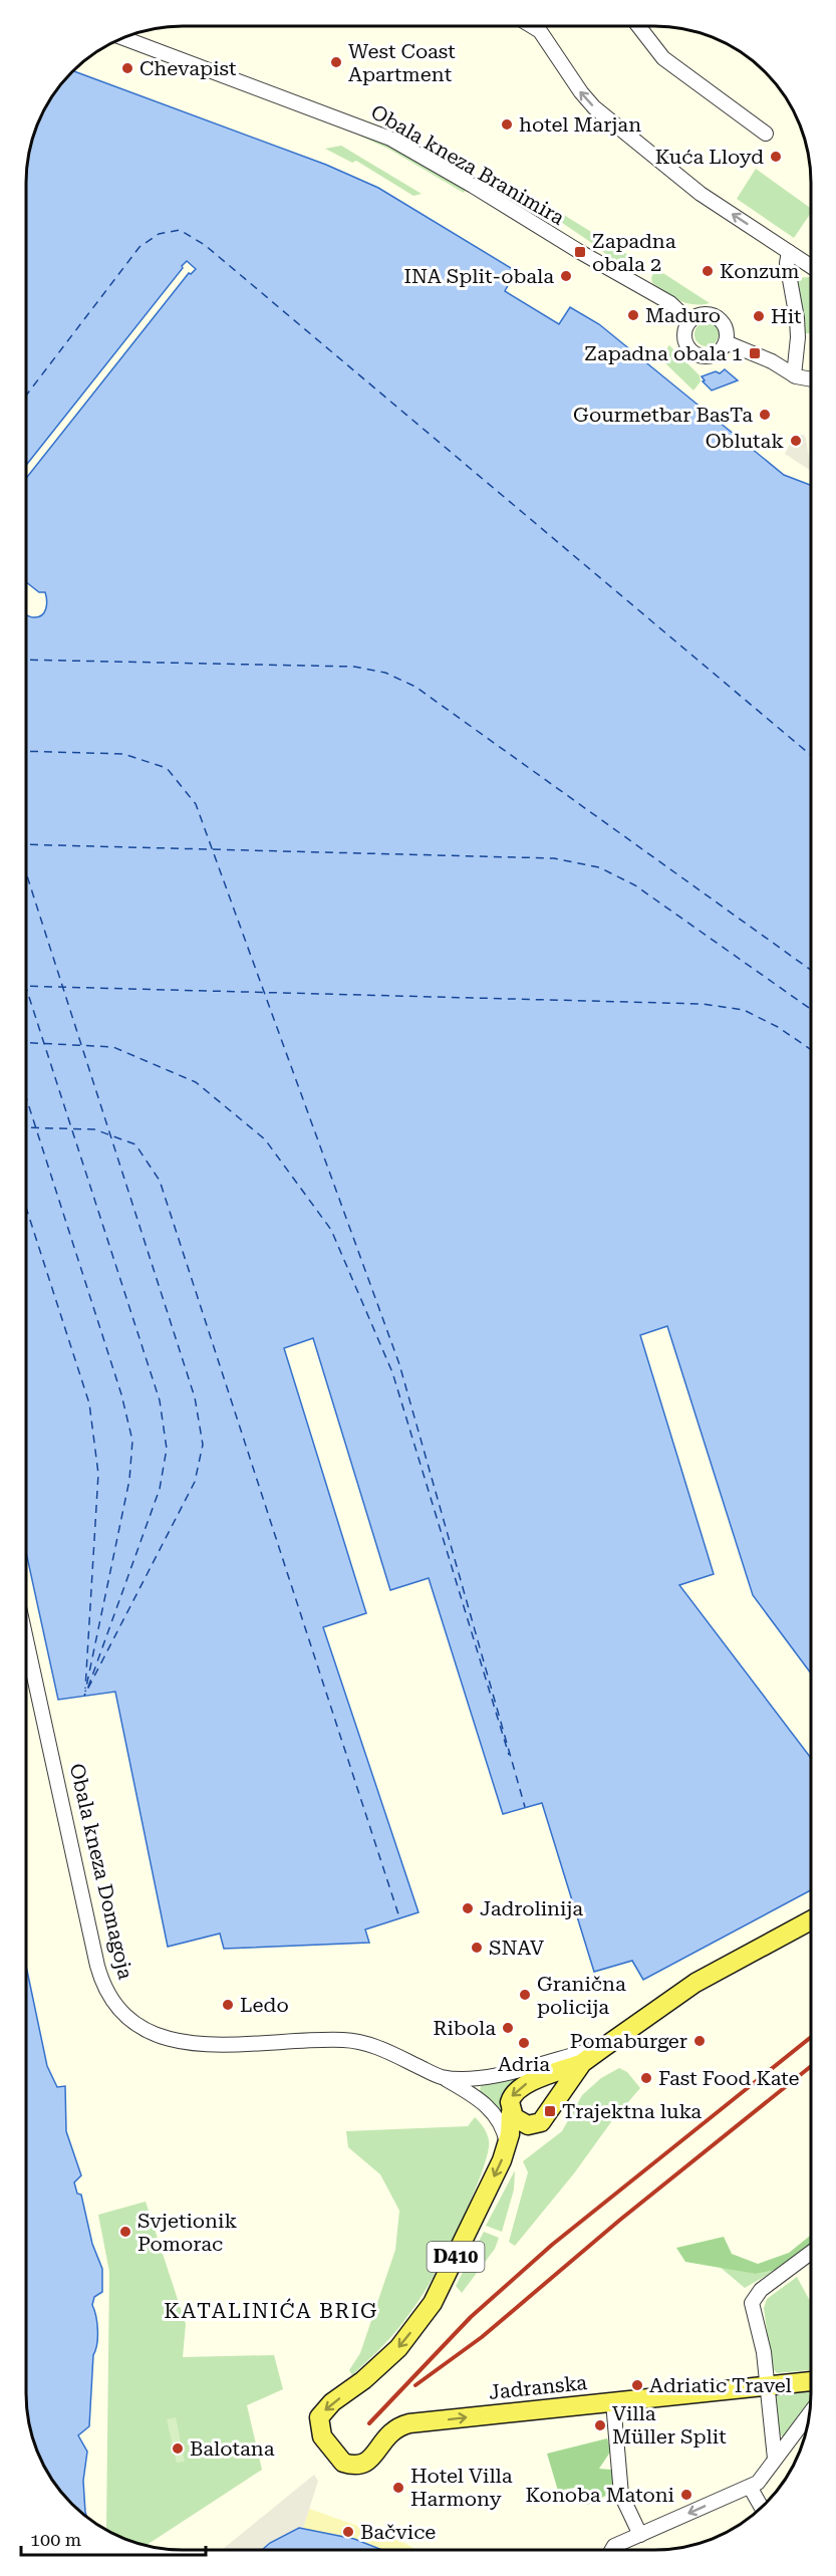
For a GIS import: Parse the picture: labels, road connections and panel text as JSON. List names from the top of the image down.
{
  "streets": {
    "main road": ["Obala kneza Domagoja", "D410", "Jadranska"],
    "street": ["Obala kneza Branimira"]
  },
  "crossings": [
    ["Obala kneza Domagoja", "D410"],
    ["D410", "Jadranska"]
  ],
  "districts": ["KATALINIĆA BRIG"],
  "places": {
    "other": [
      "West Coast Apartment",
      "Chevapist",
      "hotel Marjan",
      "Kuća Lloyd",
      "Konzum",
      "INA Split-obala",
      "Maduro",
      "Hit",
      "Gourmetbar BasTa",
      "Oblutak",
      "Jadrolinija",
      "SNAV",
      "Granična policija",
      "Ledo",
      "Ribola",
      "Pomaburger",
      "Adria",
      "Fast Food Kate",
      "Svjetionik Pomorac",
      "Adriatic Travel",
      "Villa Müller Split",
      "Balotana",
      "Hotel Villa Harmony",
      "Konoba Matoni",
      "Bačvice"
    ],
    "transit": ["Zapadna obala 2", "Zapadna obala 1", "Trajektna luka"]
  },
  "scale_bar": "100 m"
}
